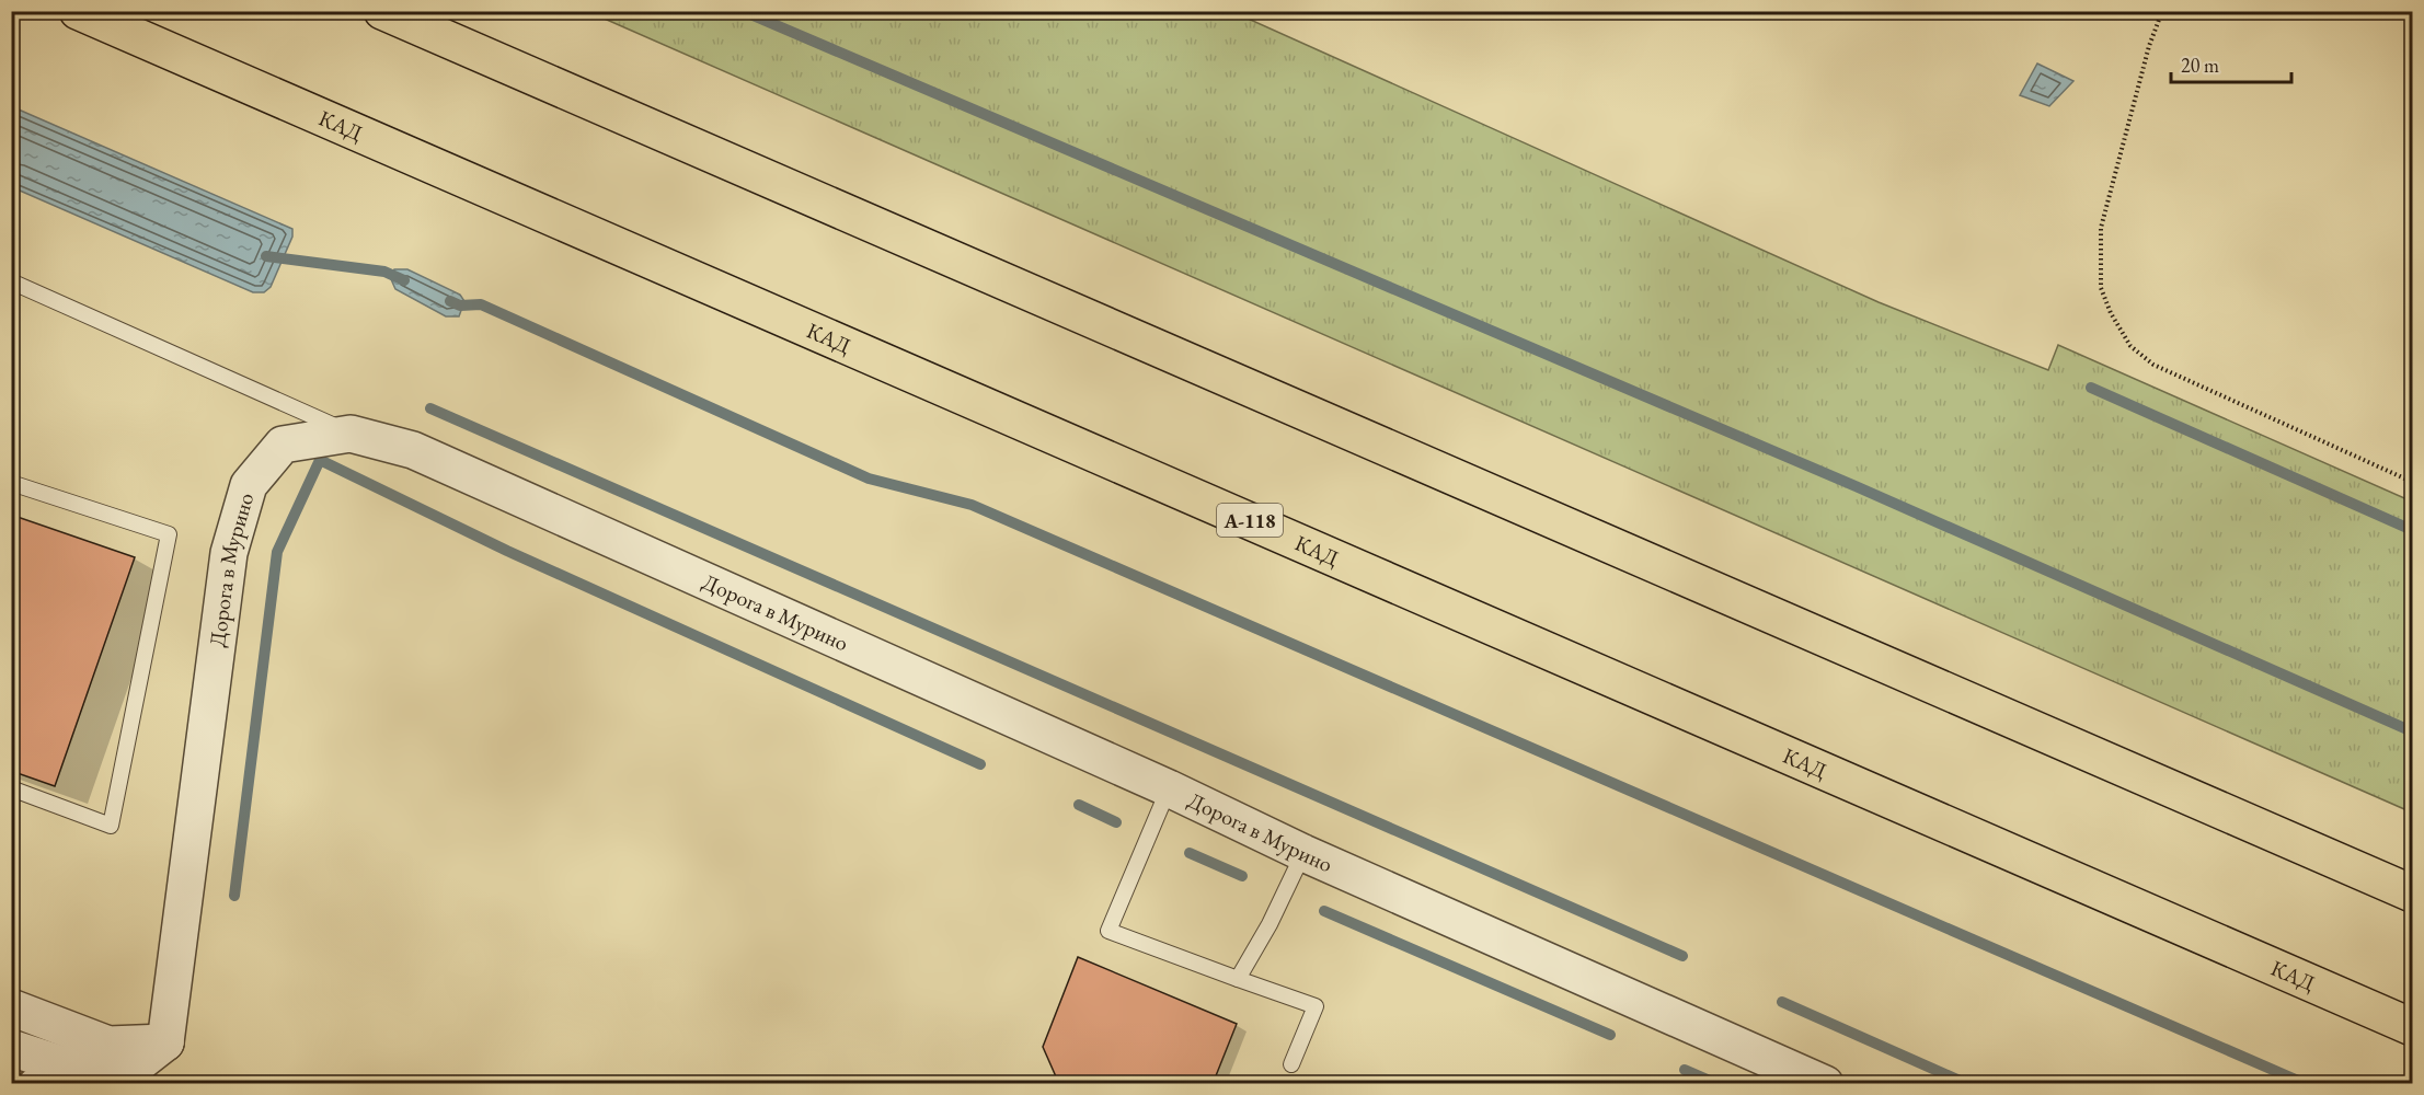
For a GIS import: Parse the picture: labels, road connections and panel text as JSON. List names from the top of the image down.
{
  "streets": {
    "highway": ["КАД", "А-118"],
    "street": ["Дорога в Мурино"]
  },
  "scale_bar": "20 m"
}
